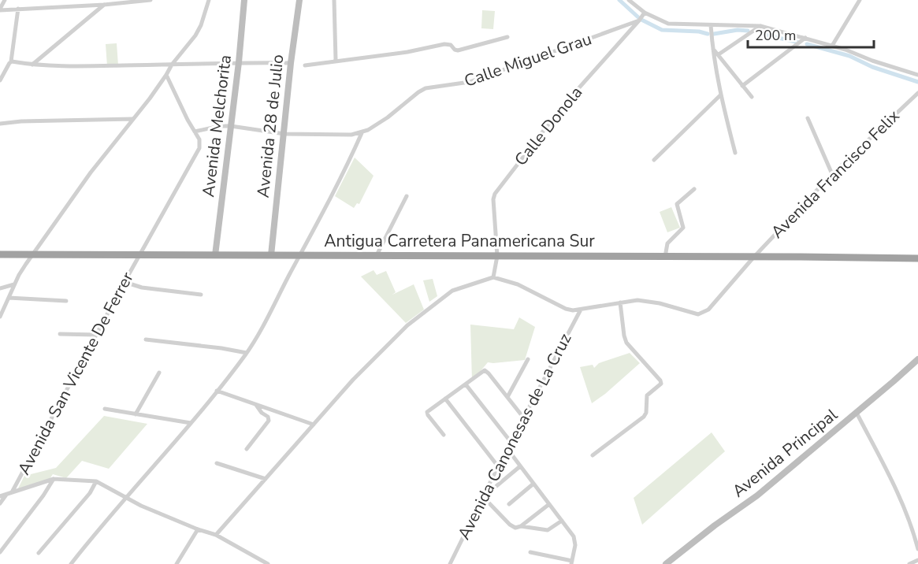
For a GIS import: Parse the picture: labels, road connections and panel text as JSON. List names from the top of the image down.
{
  "streets": {
    "highway": ["Antigua Carretera Panamericana Sur"],
    "main road": ["Avenida Melchorita", "Avenida 28 de Julio", "Avenida Principal"],
    "street": [
      "Calle Miguel Grau",
      "Calle Donola",
      "Avenida Francisco Felix",
      "Avenida San Vicente De Ferrer",
      "Avenida Canonesas de La Cruz"
    ]
  },
  "crossings": [
    ["Calle Miguel Grau", "Avenida Melchorita"],
    ["Calle Miguel Grau", "Avenida 28 de Julio"],
    ["Calle Miguel Grau", "Calle Donola"],
    ["Calle Miguel Grau", "Avenida San Vicente De Ferrer"],
    ["Avenida Melchorita", "Antigua Carretera Panamericana Sur"],
    ["Avenida 28 de Julio", "Antigua Carretera Panamericana Sur"],
    ["Calle Donola", "Antigua Carretera Panamericana Sur"],
    ["Avenida Francisco Felix", "Antigua Carretera Panamericana Sur"],
    ["Antigua Carretera Panamericana Sur", "Avenida San Vicente De Ferrer"]
  ],
  "scale_bar": "200 m"
}
